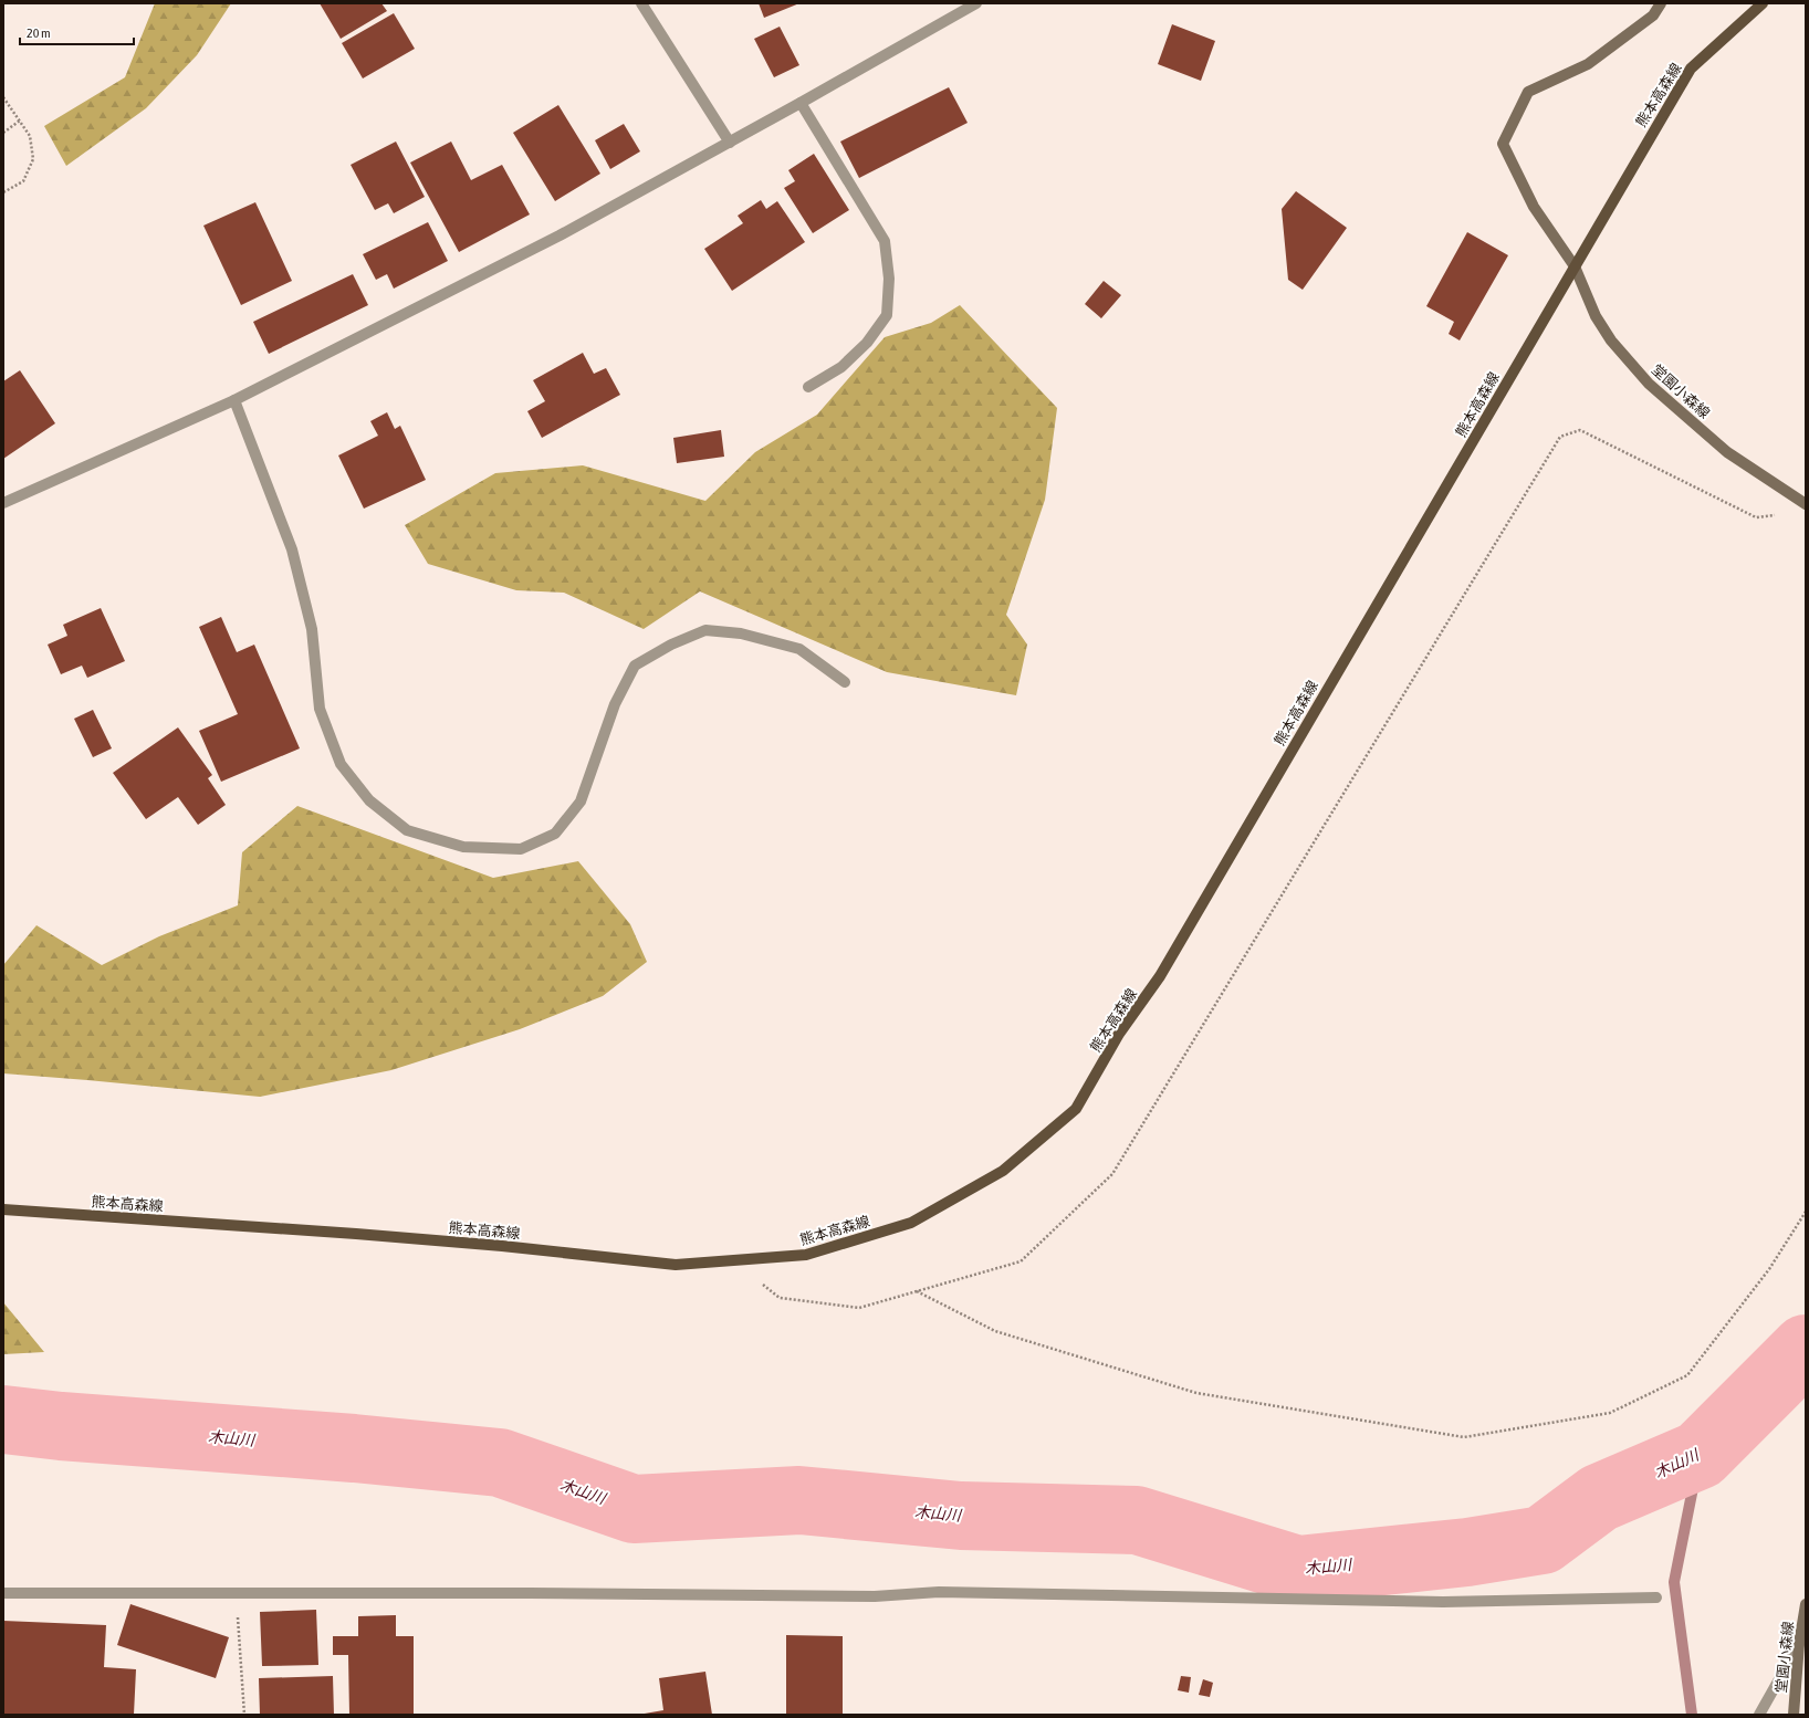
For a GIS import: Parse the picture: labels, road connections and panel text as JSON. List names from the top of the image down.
{
  "streets": {
    "main road": ["熊本高森線", "堂園小森線"]
  },
  "crossings": [
    ["熊本高森線", "堂園小森線"]
  ],
  "water": ["木山川"],
  "scale_bar": "20 m"
}
